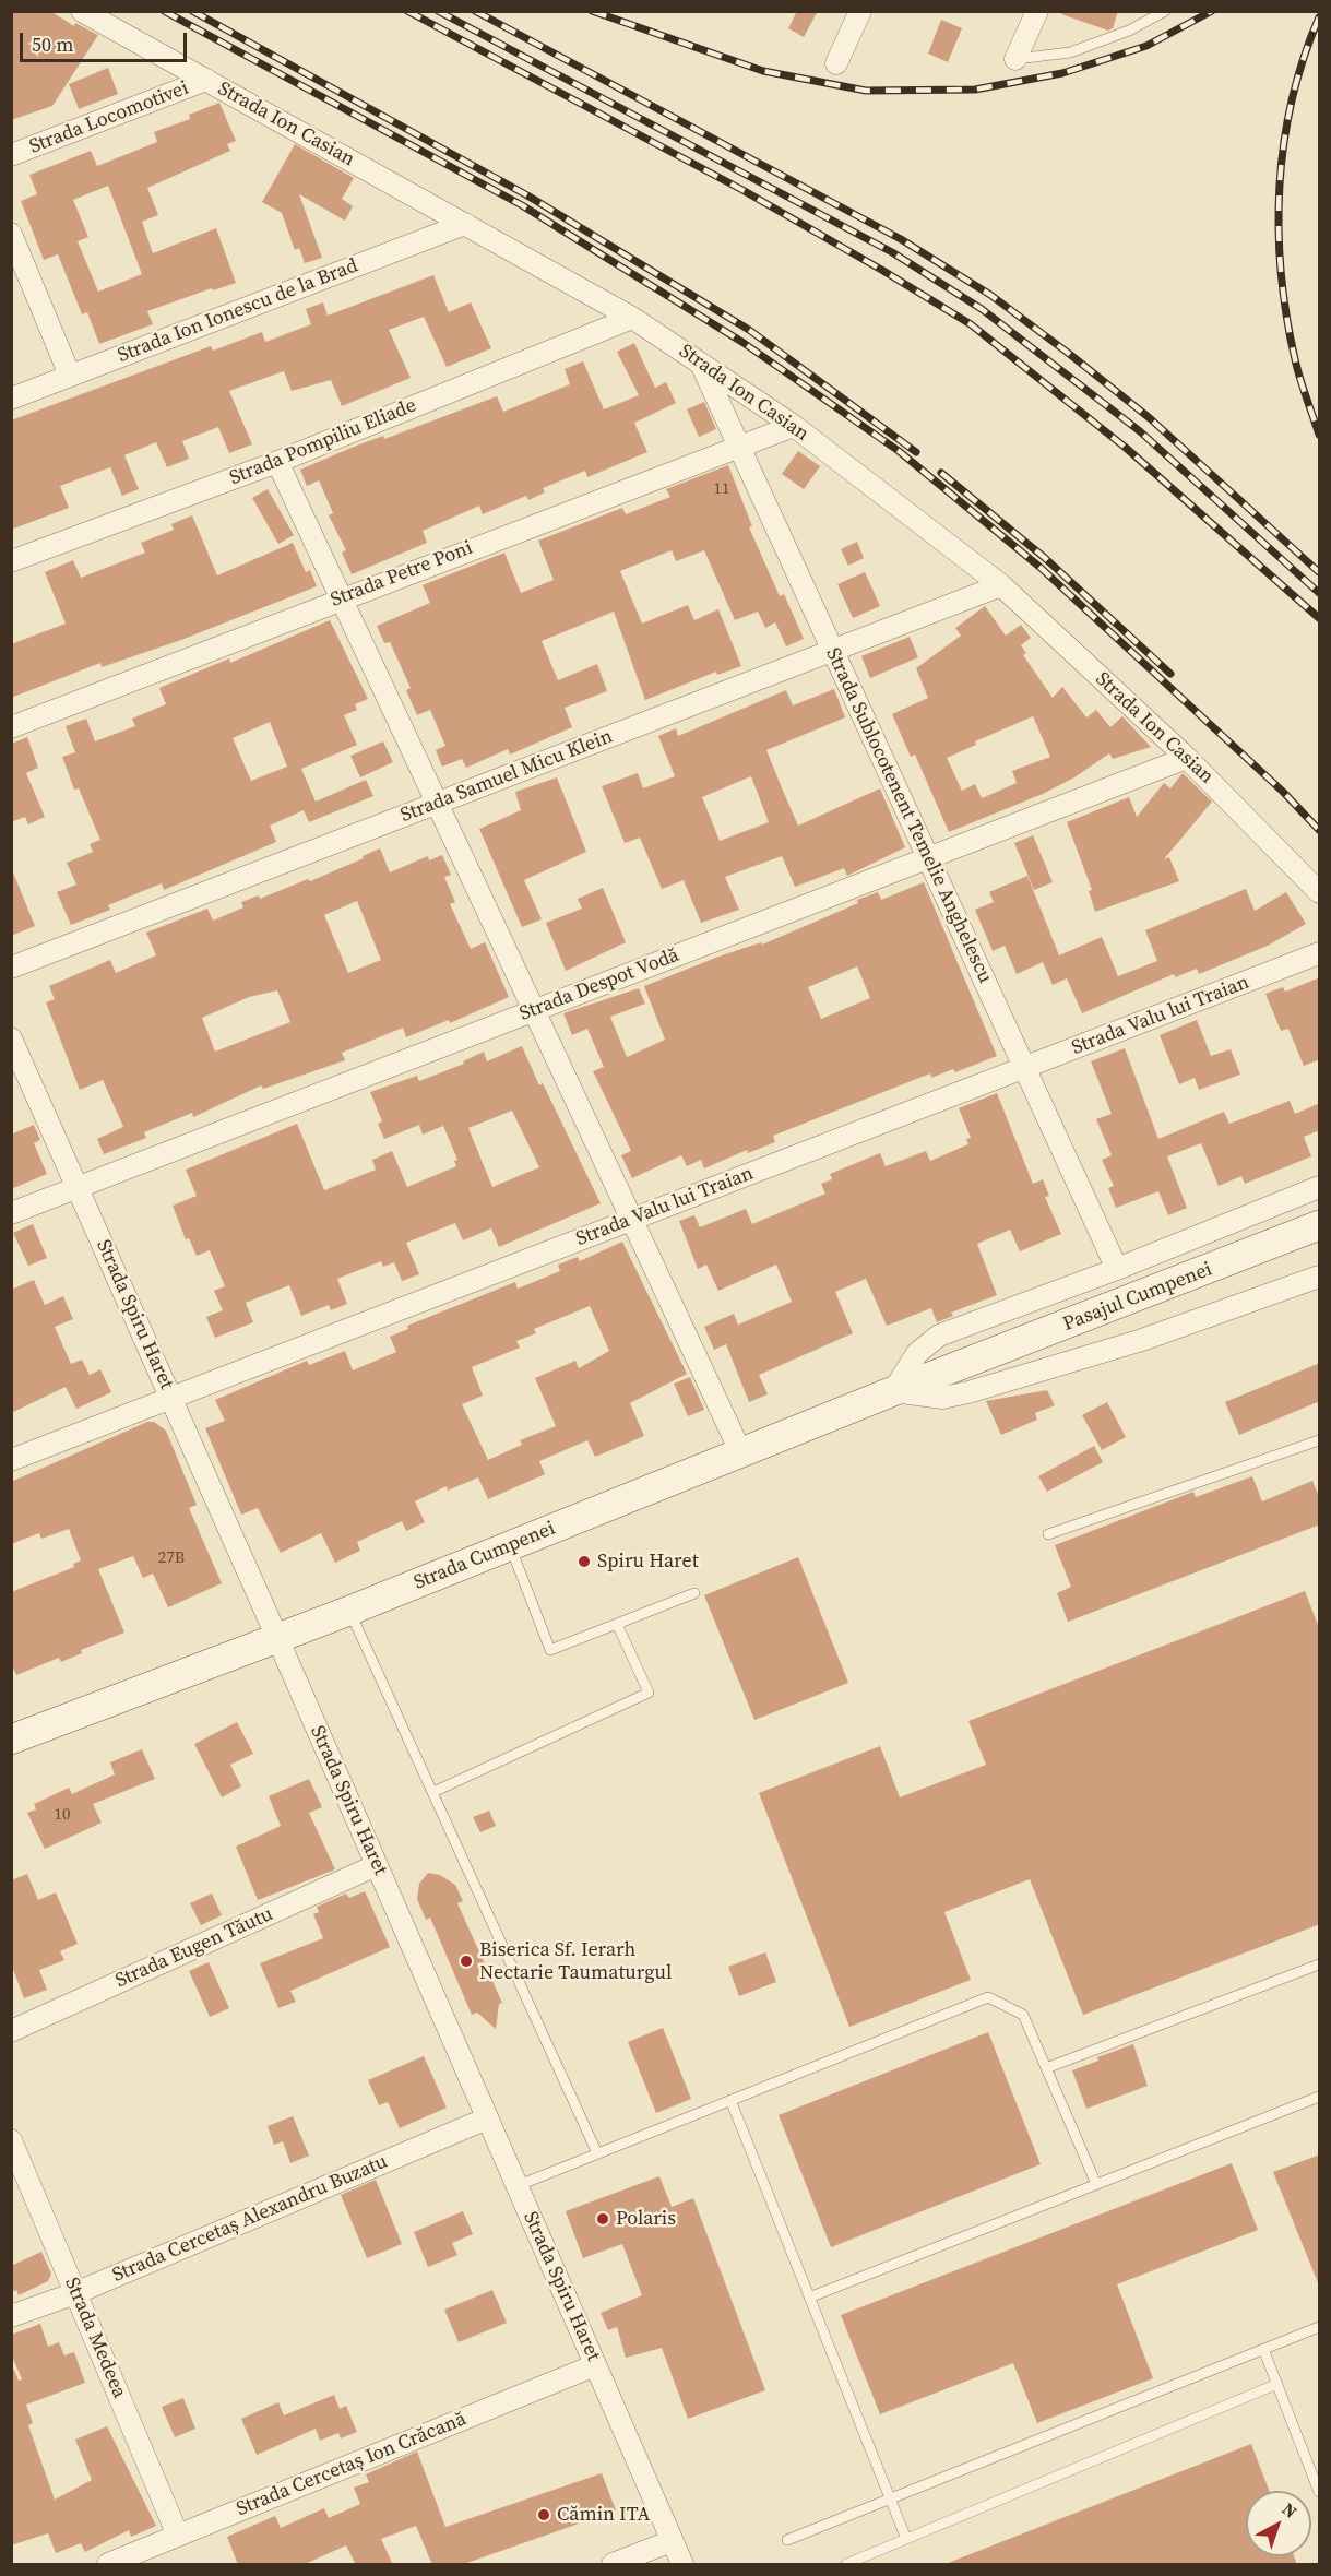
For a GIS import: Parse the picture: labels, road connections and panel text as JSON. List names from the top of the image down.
{
  "streets": {
    "main road": ["Pasajul Cumpenei", "Strada Cumpenei"],
    "street": [
      "Strada Locomotivei",
      "Strada Ion Casian",
      "Strada Ion Ionescu de la Brad",
      "Strada Pompiliu Eliade",
      "Strada Petre Poni",
      "Strada Samuel Micu Klein",
      "Strada Sublocotenent Temelie Anghelescu",
      "Strada Despot Vodă",
      "Strada Valu lui Traian",
      "Strada Spiru Haret",
      "Strada Eugen Tăutu",
      "Strada Cercetaș Alexandru Buzatu",
      "Strada Medeea",
      "Strada Cercetaș Ion Crăcană"
    ]
  },
  "crossings": [
    ["Strada Locomotivei", "Strada Ion Casian"],
    ["Strada Ion Casian", "Strada Ion Ionescu de la Brad"],
    ["Strada Ion Casian", "Strada Pompiliu Eliade"],
    ["Strada Ion Casian", "Strada Petre Poni"],
    ["Strada Ion Casian", "Strada Samuel Micu Klein"],
    ["Strada Ion Casian", "Strada Sublocotenent Temelie Anghelescu"],
    ["Strada Ion Casian", "Strada Despot Vodă"],
    ["Strada Petre Poni", "Strada Sublocotenent Temelie Anghelescu"],
    ["Strada Samuel Micu Klein", "Strada Sublocotenent Temelie Anghelescu"],
    ["Strada Sublocotenent Temelie Anghelescu", "Strada Despot Vodă"],
    ["Strada Sublocotenent Temelie Anghelescu", "Strada Valu lui Traian"],
    ["Strada Despot Vodă", "Strada Spiru Haret"],
    ["Strada Valu lui Traian", "Strada Spiru Haret"],
    ["Pasajul Cumpenei", "Strada Cumpenei"],
    ["Strada Spiru Haret", "Strada Cumpenei"],
    ["Strada Spiru Haret", "Strada Eugen Tăutu"],
    ["Strada Spiru Haret", "Strada Cercetaș Alexandru Buzatu"],
    ["Strada Spiru Haret", "Strada Cercetaș Ion Crăcană"],
    ["Strada Cercetaș Alexandru Buzatu", "Strada Medeea"],
    ["Strada Medeea", "Strada Cercetaș Ion Crăcană"]
  ],
  "places": [
    "Spiru Haret",
    "Biserica Sf. Ierarh Nectarie Taumaturgul",
    "Polaris",
    "Cămin ITA"
  ],
  "house_numbers": ["11", "27B", "10"],
  "scale_bar": "50 m",
  "north": "top right"
}
